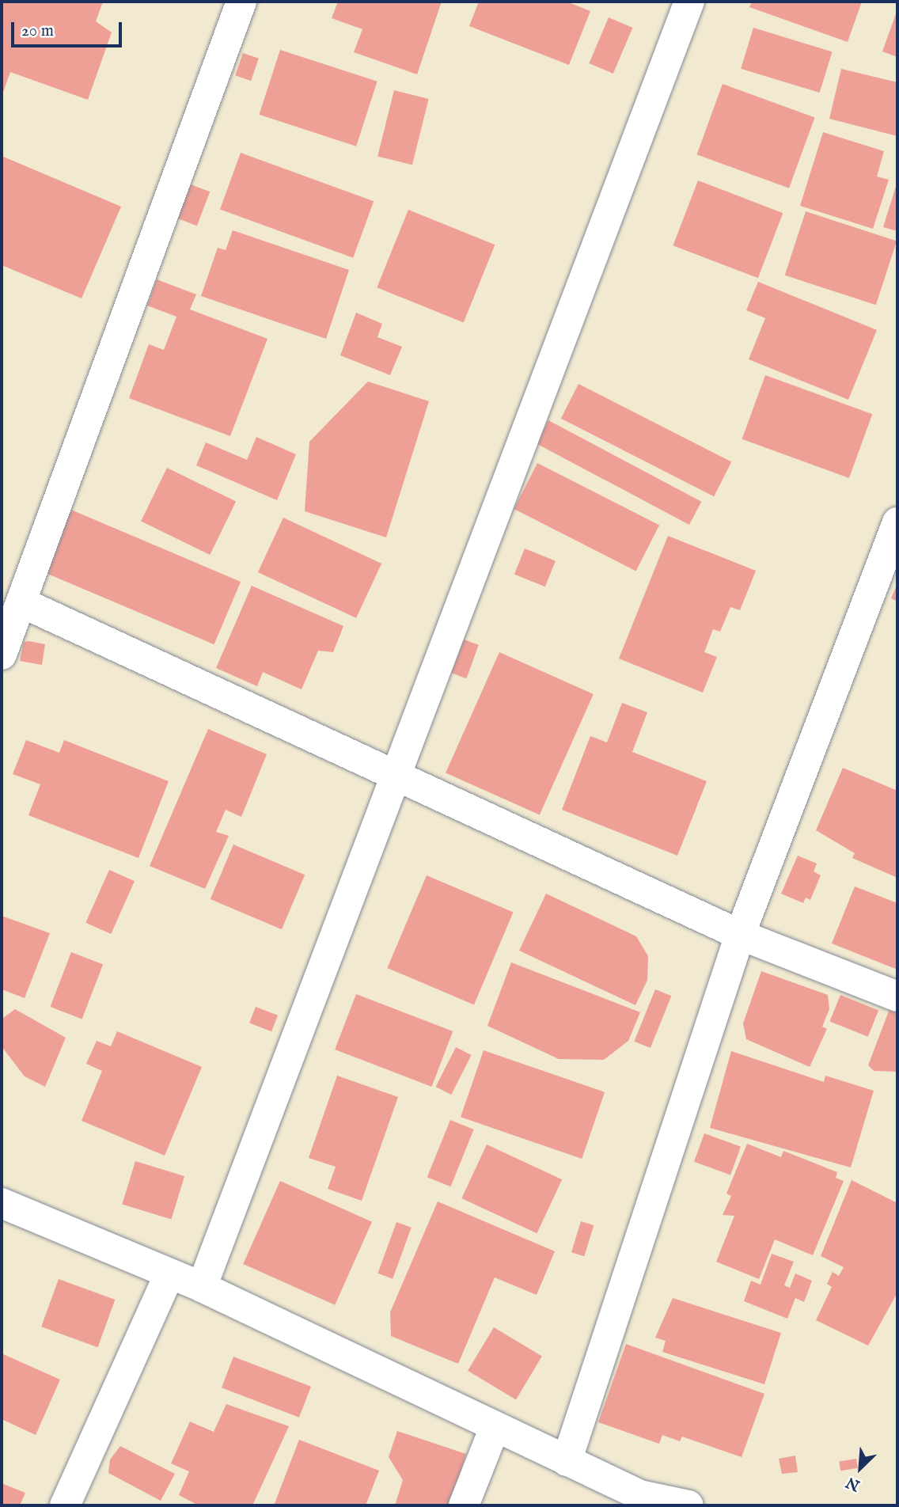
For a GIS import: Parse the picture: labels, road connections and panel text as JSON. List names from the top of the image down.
{
  "scale_bar": "20 m",
  "north": "bottom left"
}
